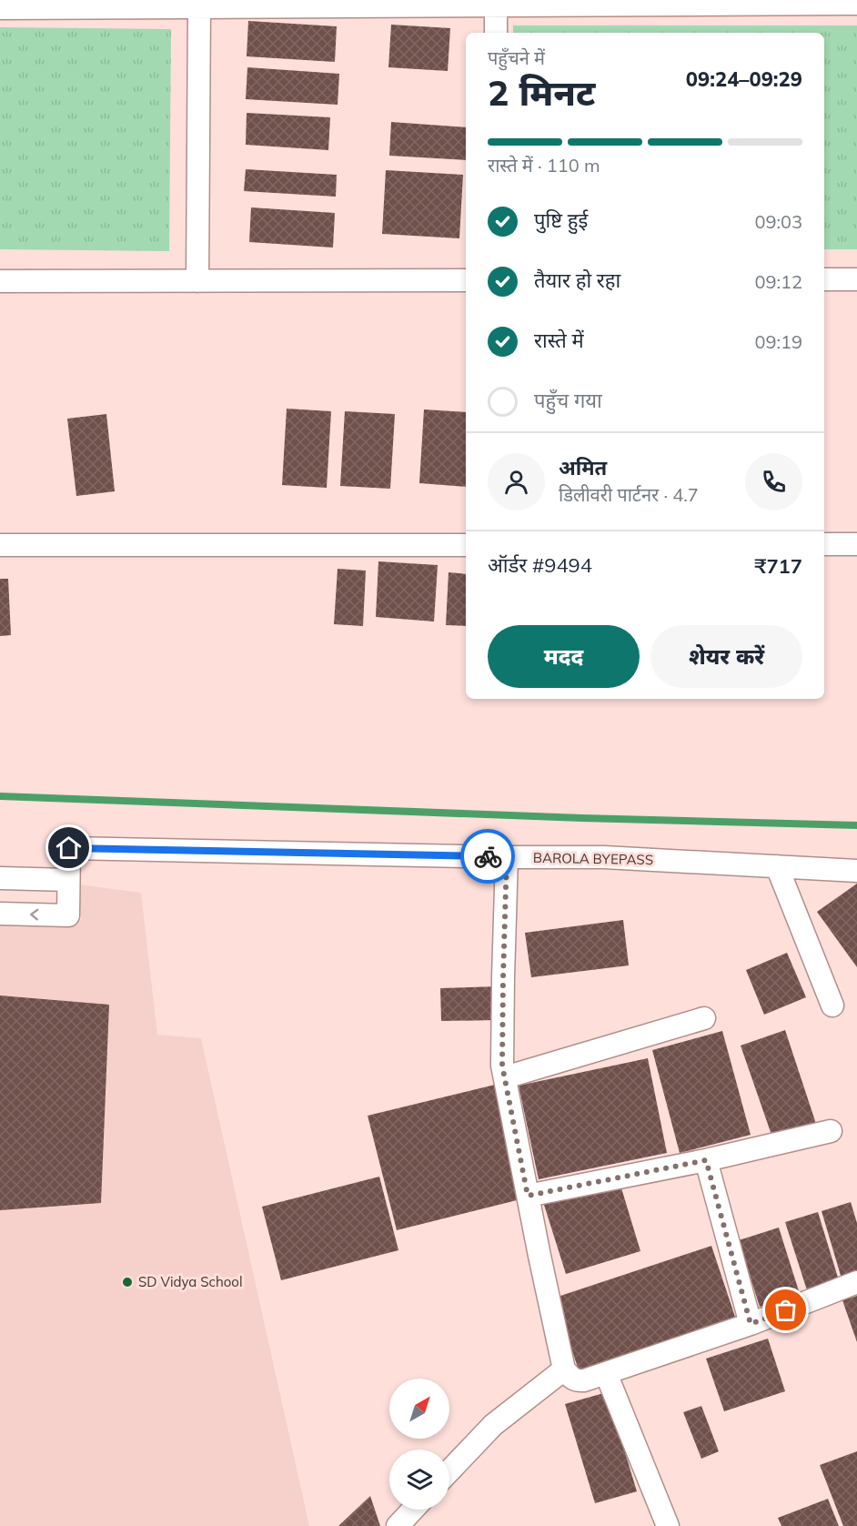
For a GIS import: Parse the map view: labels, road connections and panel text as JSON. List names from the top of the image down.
{
  "streets": {
    "street": ["BAROLA BYEPASS"]
  },
  "places": ["SD Vidya School"],
  "north": "top right",
  "page": {
    "heading": ["2 मिनट", "पहुँचने में", "09:24–09:29"],
    "panel": [
      "अमित",
      "डिलीवरी पार्टनर · 4.7",
      "ऑर्डर #9494",
      "₹717"
    ],
    "bar": "रास्ते में · 110 m",
    "list": [
      ["पुष्टि हुई", "09:03"],
      ["तैयार हो रहा", "09:12"],
      ["रास्ते में", "09:19"],
      "पहुँच गया"
    ],
    "buttons": ["मदद", "शेयर करें"]
  }
}
